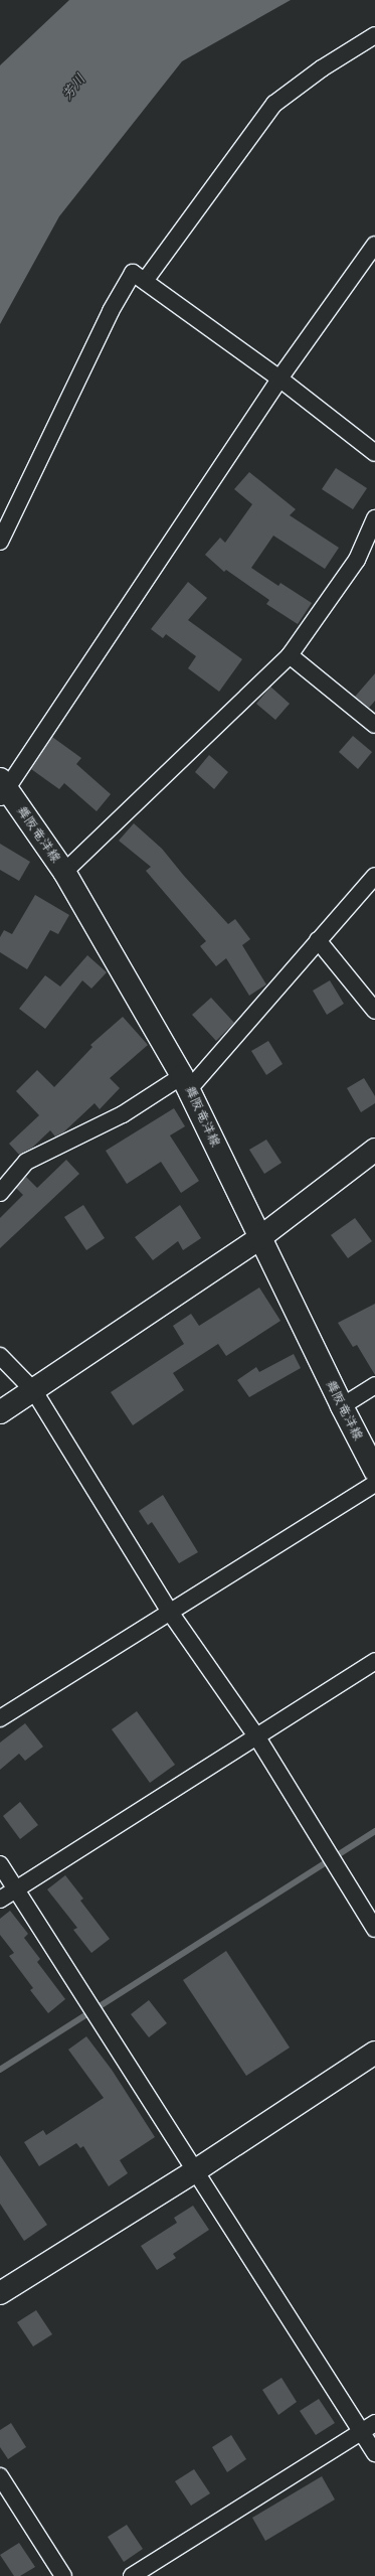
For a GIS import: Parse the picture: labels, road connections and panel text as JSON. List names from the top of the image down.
{
  "streets": {
    "street": ["舞阪竜洋線"]
  },
  "water": ["芳川"]
}
